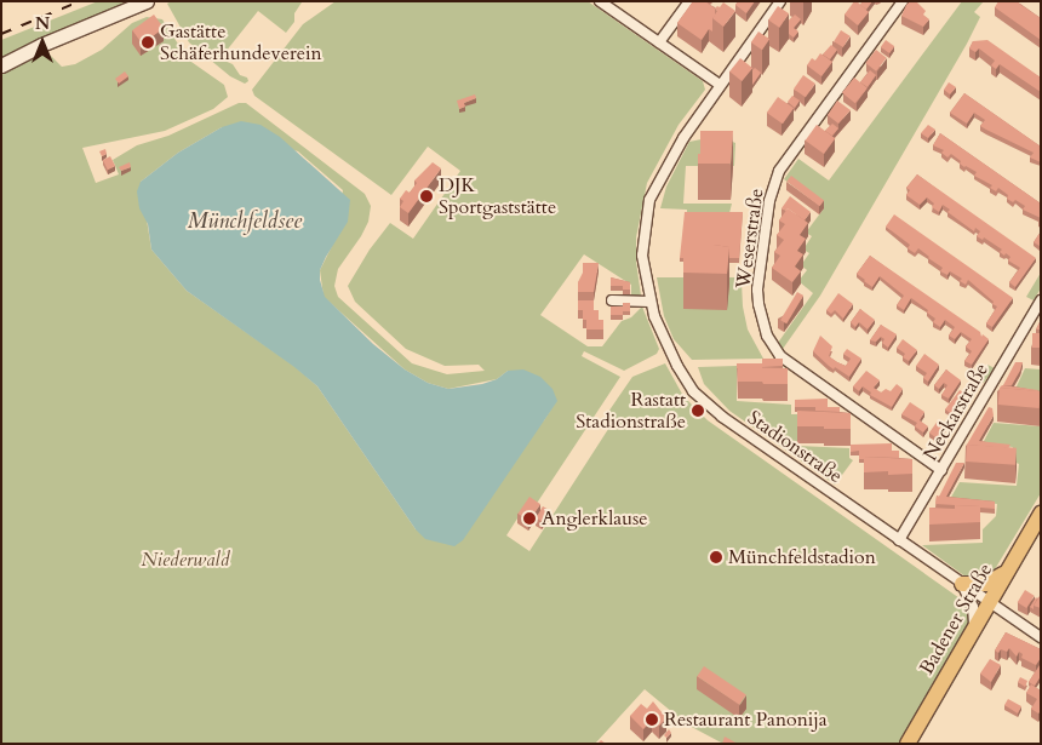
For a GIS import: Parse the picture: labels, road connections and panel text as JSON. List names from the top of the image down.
{
  "streets": {
    "main road": ["Badener Straße"],
    "street": ["Weserstraße", "Neckarstraße", "Stadionstraße"]
  },
  "crossings": [
    ["Weserstraße", "Neckarstraße"],
    ["Neckarstraße", "Stadionstraße"],
    ["Stadionstraße", "Badener Straße"]
  ],
  "water": ["Münchfeldsee"],
  "parks": ["Niederwald"],
  "places": [
    "Gastätte Schäferhundeverein",
    "DJK Sportgaststätte",
    "Rastatt Stadionstraße",
    "Anglerklause",
    "Münchfeldstadion",
    "Restaurant Panonija"
  ],
  "north": "top"
}
